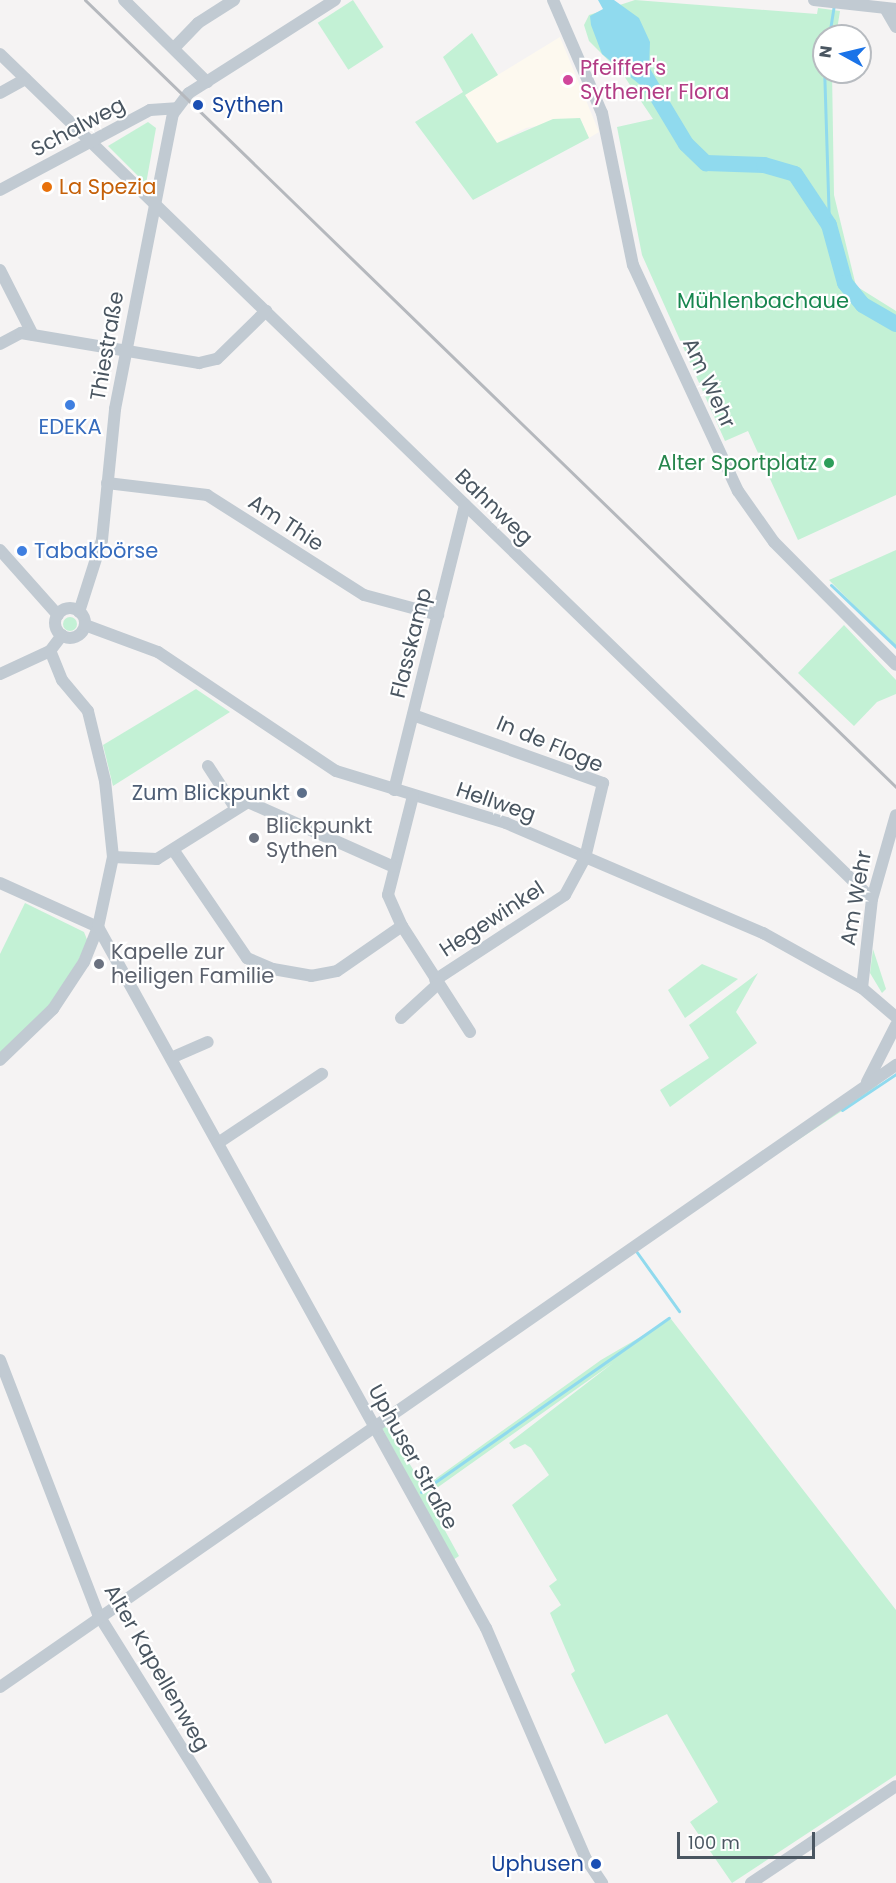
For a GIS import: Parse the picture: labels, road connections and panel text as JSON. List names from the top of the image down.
{
  "streets": {
    "street": [
      "Schalweg",
      "Thiestraße",
      "Am Wehr",
      "Bahnweg",
      "Am Thie",
      "Flasskamp",
      "In de Floge",
      "Hellweg",
      "Hegewinkel",
      "Uphuser Straße",
      "Alter Kapellenweg"
    ]
  },
  "crossings": [
    ["Schalweg", "Thiestraße"],
    ["Schalweg", "Bahnweg"],
    ["Thiestraße", "Bahnweg"],
    ["Thiestraße", "Am Thie"],
    ["Thiestraße", "Hellweg"],
    ["Am Wehr", "Bahnweg"],
    ["Am Wehr", "Hellweg"],
    ["Bahnweg", "Flasskamp"],
    ["Am Thie", "Flasskamp"],
    ["Flasskamp", "In de Floge"],
    ["Flasskamp", "Hellweg"],
    ["In de Floge", "Hellweg"],
    ["In de Floge", "Hegewinkel"],
    ["Hellweg", "Hegewinkel"]
  ],
  "parks": ["Mühlenbachaue"],
  "places": [
    "Pfeiffer's Sythener Flora",
    "Sythen",
    "La Spezia",
    "EDEKA",
    "Alter Sportplatz",
    "Tabakbörse",
    "Zum Blickpunkt",
    "Blickpunkt Sythen",
    "Kapelle zur heiligen Familie",
    "Uphusen"
  ],
  "scale_bar": "100 m",
  "north": "left"
}
